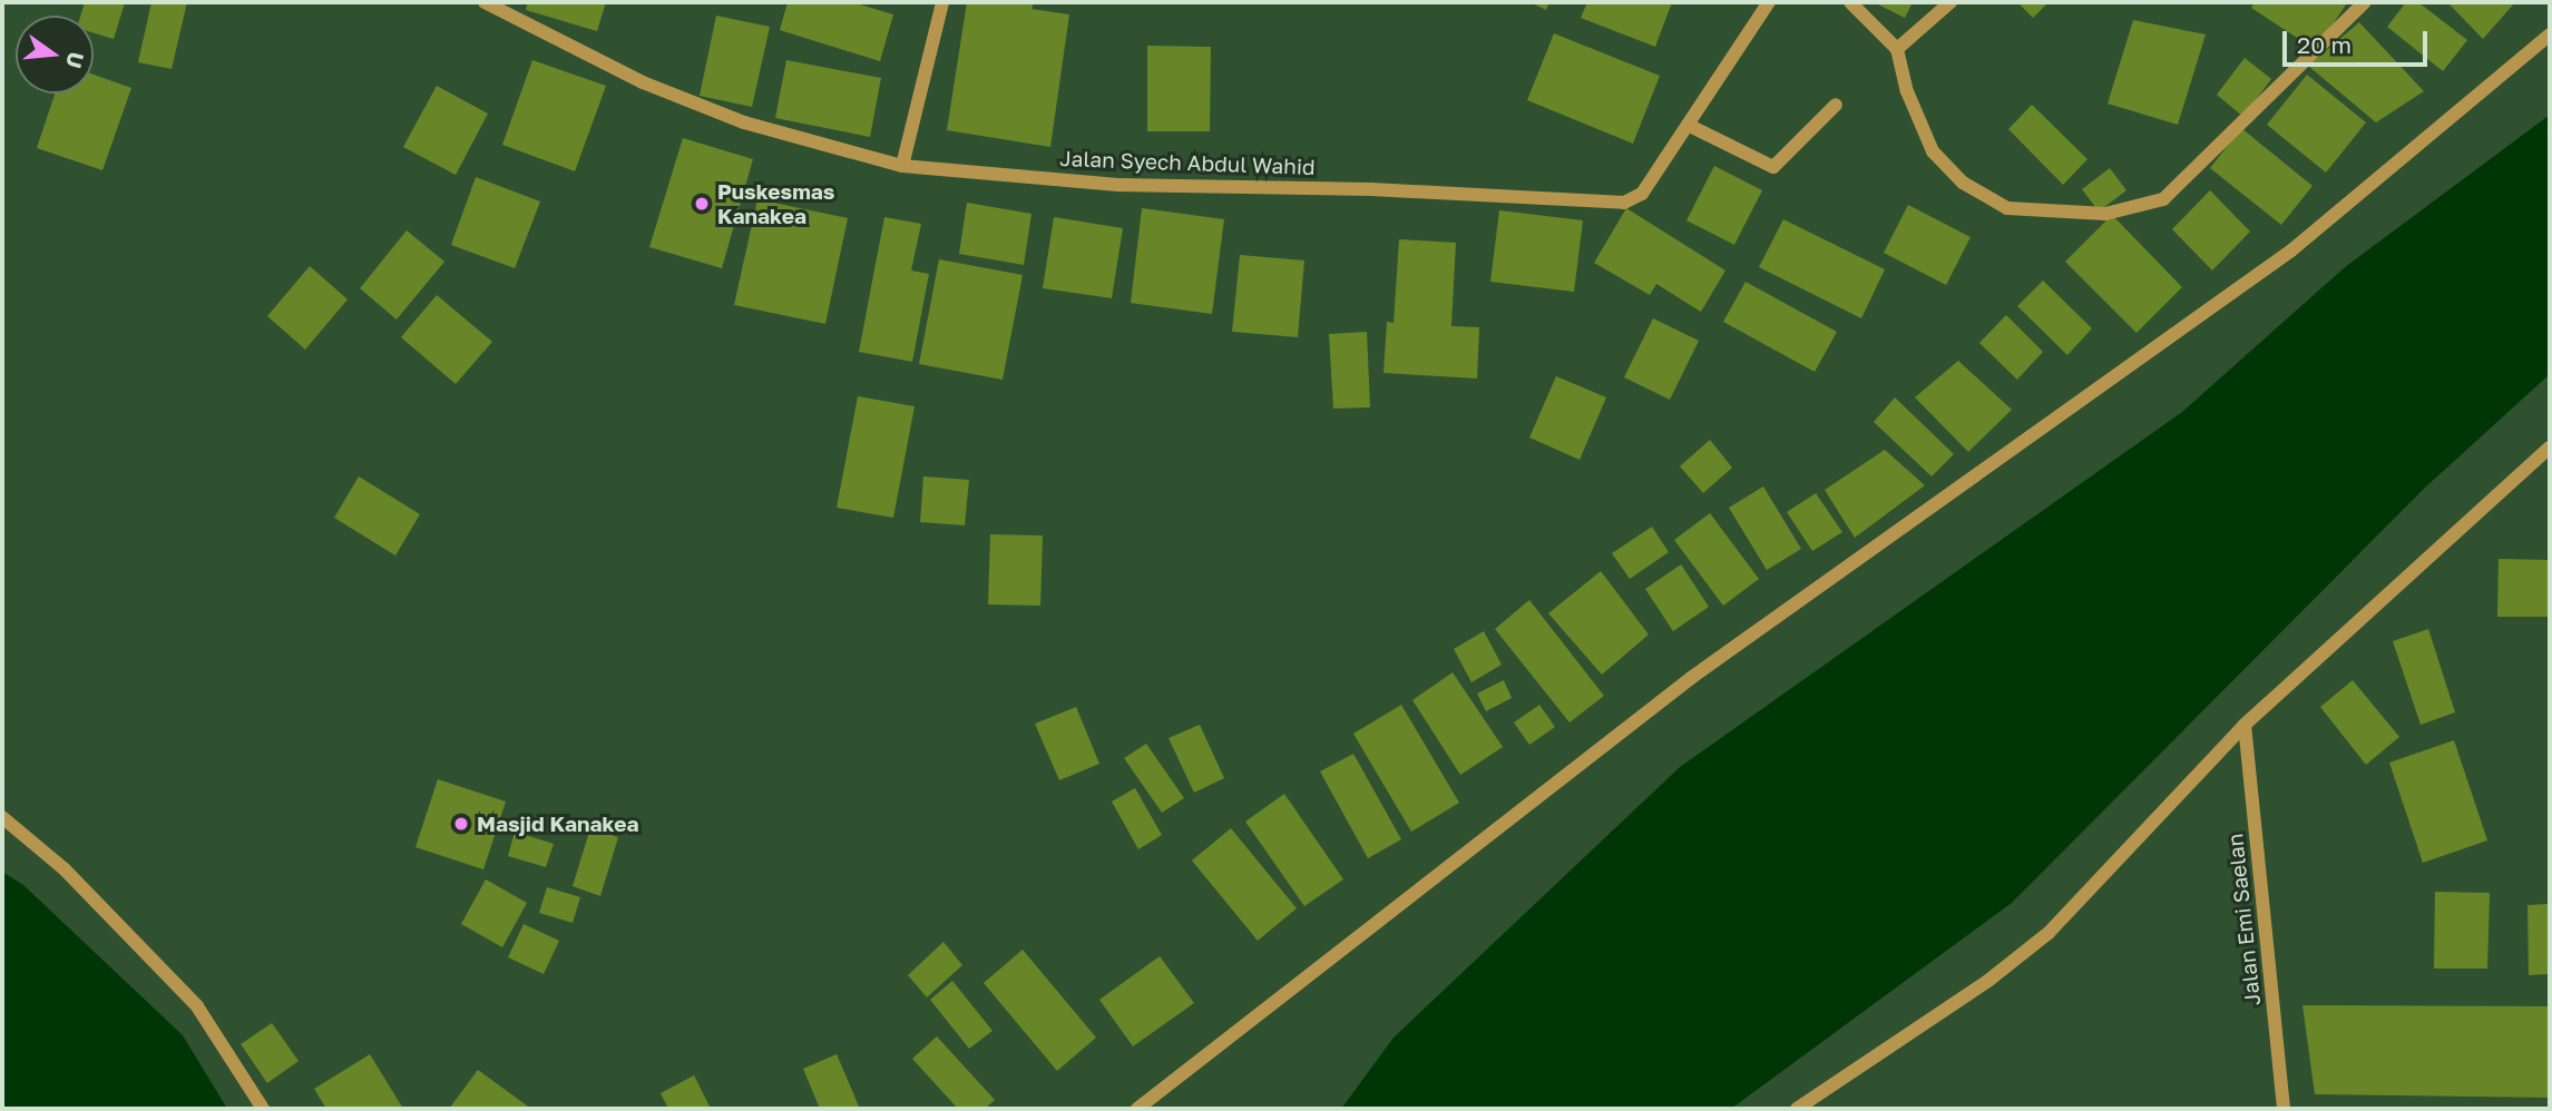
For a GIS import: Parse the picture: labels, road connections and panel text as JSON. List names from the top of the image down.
{
  "streets": {
    "street": ["Jalan Syech Abdul Wahid", "Jalan Emi Saelan"]
  },
  "places": ["Puskesmas Kanakea", "Masjid Kanakea"],
  "scale_bar": "20 m",
  "north": "right"
}
